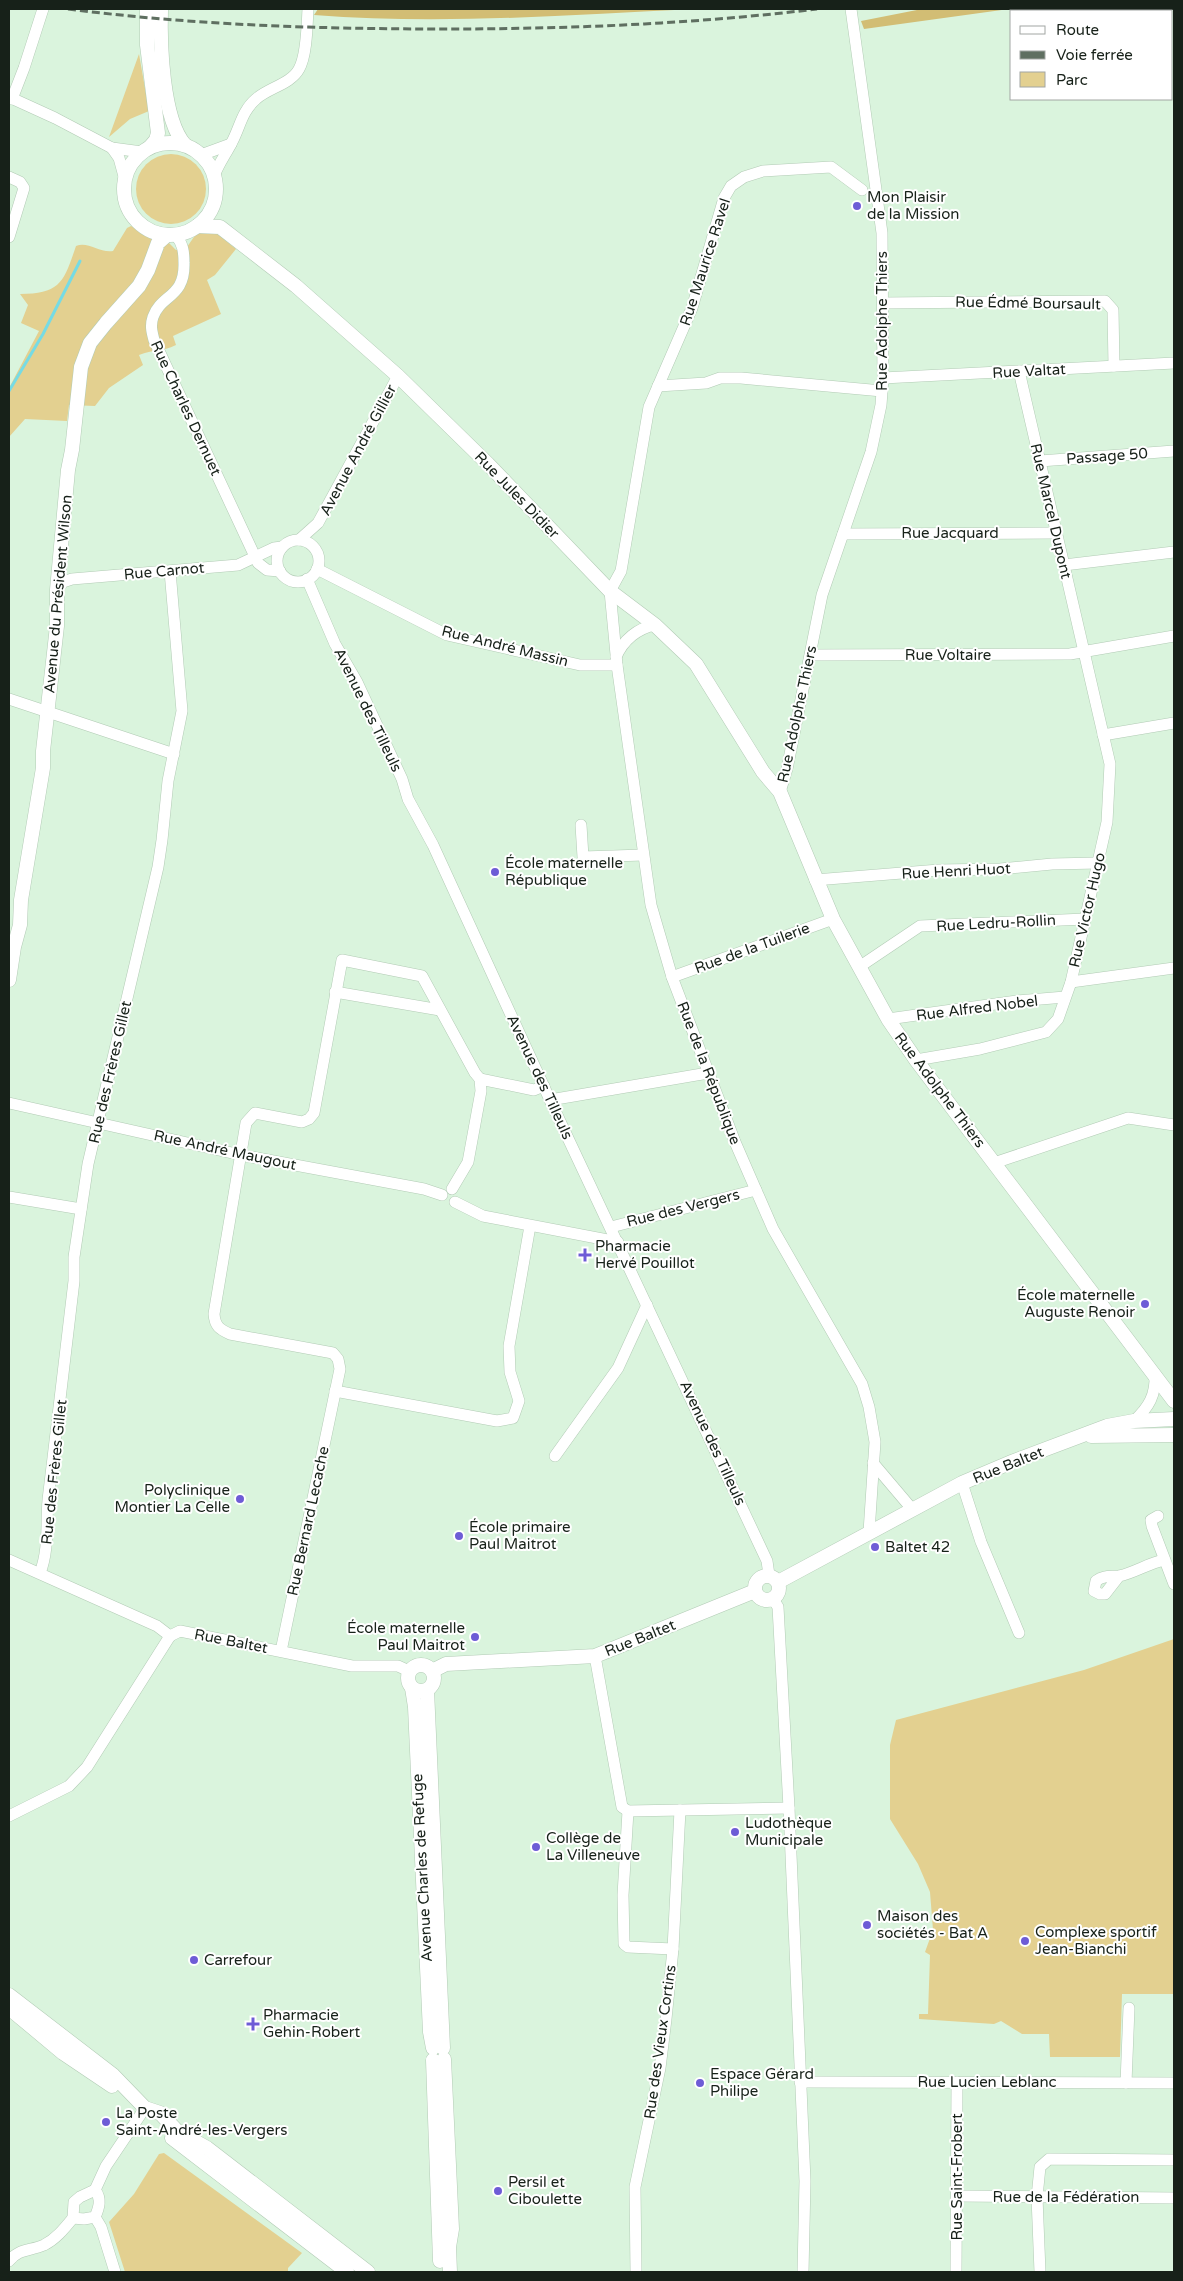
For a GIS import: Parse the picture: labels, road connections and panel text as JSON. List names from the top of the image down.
{
  "streets": {
    "street": [
      "Rue Maurice Ravel",
      "Rue Édmé Boursault",
      "Rue Adolphe Thiers",
      "Rue Valtat",
      "Rue Charles Dernuet",
      "Avenue André Gillier",
      "Passage 50",
      "Rue Jules Didier",
      "Rue Marcel Dupont",
      "Rue Jacquard",
      "Rue Carnot",
      "Avenue du Président Wilson",
      "Rue André Massin",
      "Rue Voltaire",
      "Avenue des Tilleuls",
      "Rue Henri Huot",
      "Rue Victor Hugo",
      "Rue Ledru-Rollin",
      "Rue de la Tuilerie",
      "Rue Alfred Nobel",
      "Rue des Frères Gillet",
      "Rue de la République",
      "Rue André Maugout",
      "Rue des Vergers",
      "Rue Baltet",
      "Rue Bernard Lecache",
      "Avenue Charles de Refuge",
      "Rue des Vieux Cortins",
      "Rue Lucien Leblanc",
      "Rue Saint-Frobert",
      "Rue de la Fédération"
    ]
  },
  "crossings": [
    ["Rue Maurice Ravel", "Rue Jules Didier"],
    ["Rue Maurice Ravel", "Rue de la République"],
    ["Rue Édmé Boursault", "Rue Adolphe Thiers"],
    ["Rue Édmé Boursault", "Rue Valtat"],
    ["Rue Adolphe Thiers", "Rue Valtat"],
    ["Rue Adolphe Thiers", "Rue Jules Didier"],
    ["Rue Adolphe Thiers", "Rue Jacquard"],
    ["Rue Adolphe Thiers", "Rue Voltaire"],
    ["Rue Adolphe Thiers", "Rue Henri Huot"],
    ["Rue Adolphe Thiers", "Rue Victor Hugo"],
    ["Rue Adolphe Thiers", "Rue Ledru-Rollin"],
    ["Rue Adolphe Thiers", "Rue de la Tuilerie"],
    ["Rue Adolphe Thiers", "Rue Alfred Nobel"],
    ["Rue Valtat", "Rue Marcel Dupont"],
    ["Rue Charles Dernuet", "Rue Carnot"],
    ["Rue Charles Dernuet", "Avenue du Président Wilson"],
    ["Avenue André Gillier", "Rue Jules Didier"],
    ["Avenue André Gillier", "Rue Carnot"],
    ["Avenue André Gillier", "Rue André Massin"],
    ["Avenue André Gillier", "Avenue des Tilleuls"],
    ["Passage 50", "Rue Marcel Dupont"],
    ["Rue Jules Didier", "Rue de la République"],
    ["Rue Marcel Dupont", "Rue Jacquard"],
    ["Rue Marcel Dupont", "Rue Voltaire"],
    ["Rue Marcel Dupont", "Rue Victor Hugo"],
    ["Rue Carnot", "Rue André Massin"],
    ["Rue Carnot", "Avenue des Tilleuls"],
    ["Rue Carnot", "Rue des Frères Gillet"],
    ["Rue André Massin", "Avenue des Tilleuls"],
    ["Rue André Massin", "Rue de la République"],
    ["Rue Voltaire", "Rue Victor Hugo"],
    ["Avenue des Tilleuls", "Rue des Vergers"],
    ["Avenue des Tilleuls", "Rue Baltet"],
    ["Rue Henri Huot", "Rue Victor Hugo"],
    ["Rue Victor Hugo", "Rue Ledru-Rollin"],
    ["Rue Victor Hugo", "Rue Alfred Nobel"],
    ["Rue de la Tuilerie", "Rue de la République"],
    ["Rue des Frères Gillet", "Rue André Maugout"],
    ["Rue de la République", "Rue des Vergers"],
    ["Rue de la République", "Rue Baltet"],
    ["Rue André Maugout", "Rue Bernard Lecache"],
    ["Rue Baltet", "Rue Bernard Lecache"],
    ["Rue Baltet", "Avenue Charles de Refuge"],
    ["Rue Lucien Leblanc", "Rue Saint-Frobert"],
    ["Rue Saint-Frobert", "Rue de la Fédération"]
  ],
  "places": {
    "other": [
      "Mon Plaisir de la Mission",
      "École maternelle République",
      "École maternelle Auguste Renoir",
      "Polyclinique Montier La Celle",
      "École primaire Paul Maitrot",
      "Baltet 42",
      "École maternelle Paul Maitrot",
      "Ludothèque Municipale",
      "Collège de La Villeneuve",
      "Maison des sociétés - Bat A",
      "Complexe sportif Jean-Bianchi",
      "Carrefour",
      "Espace Gérard Philipe",
      "La Poste Saint-André-les-Vergers",
      "Persil et Ciboulette"
    ],
    "health": ["Pharmacie Hervé Pouillot", "Pharmacie Gehin-Robert"]
  },
  "legend": ["Route", "Voie ferrée", "Parc"]
}
